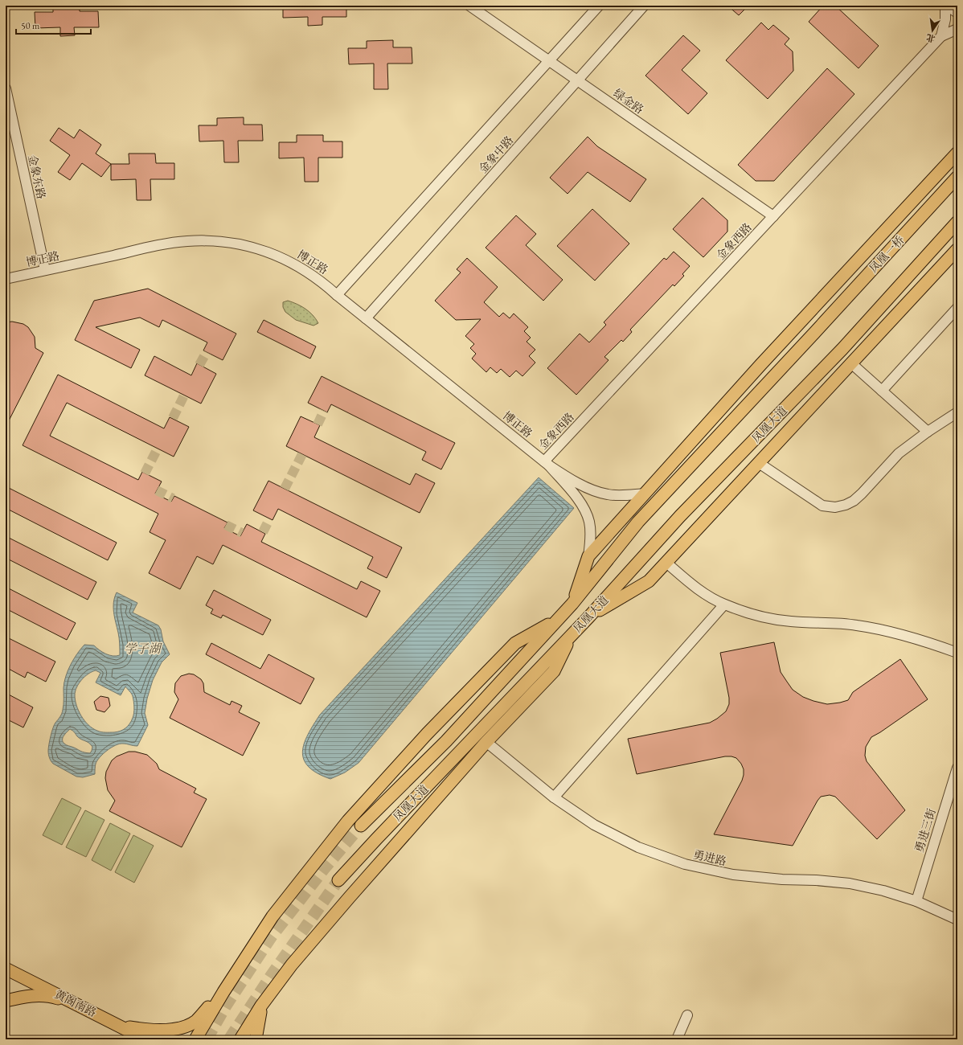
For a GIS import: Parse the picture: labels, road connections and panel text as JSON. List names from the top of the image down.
{
  "streets": {
    "main road": ["凤凰一桥", "凤凰大道", "黄阁南路"],
    "street": [
      "绿金路",
      "金象中路",
      "金象东路",
      "金象西路",
      "博正路",
      "勇进三街",
      "勇进路"
    ]
  },
  "crossings": [
    ["绿金路", "金象中路"],
    ["绿金路", "金象西路"],
    ["金象中路", "博正路"],
    ["金象东路", "博正路"],
    ["金象西路", "博正路"],
    ["凤凰一桥", "凤凰大道"],
    ["勇进三街", "勇进路"]
  ],
  "water": ["学子湖"],
  "scale_bar": "50 m",
  "north": "bottom"
}
